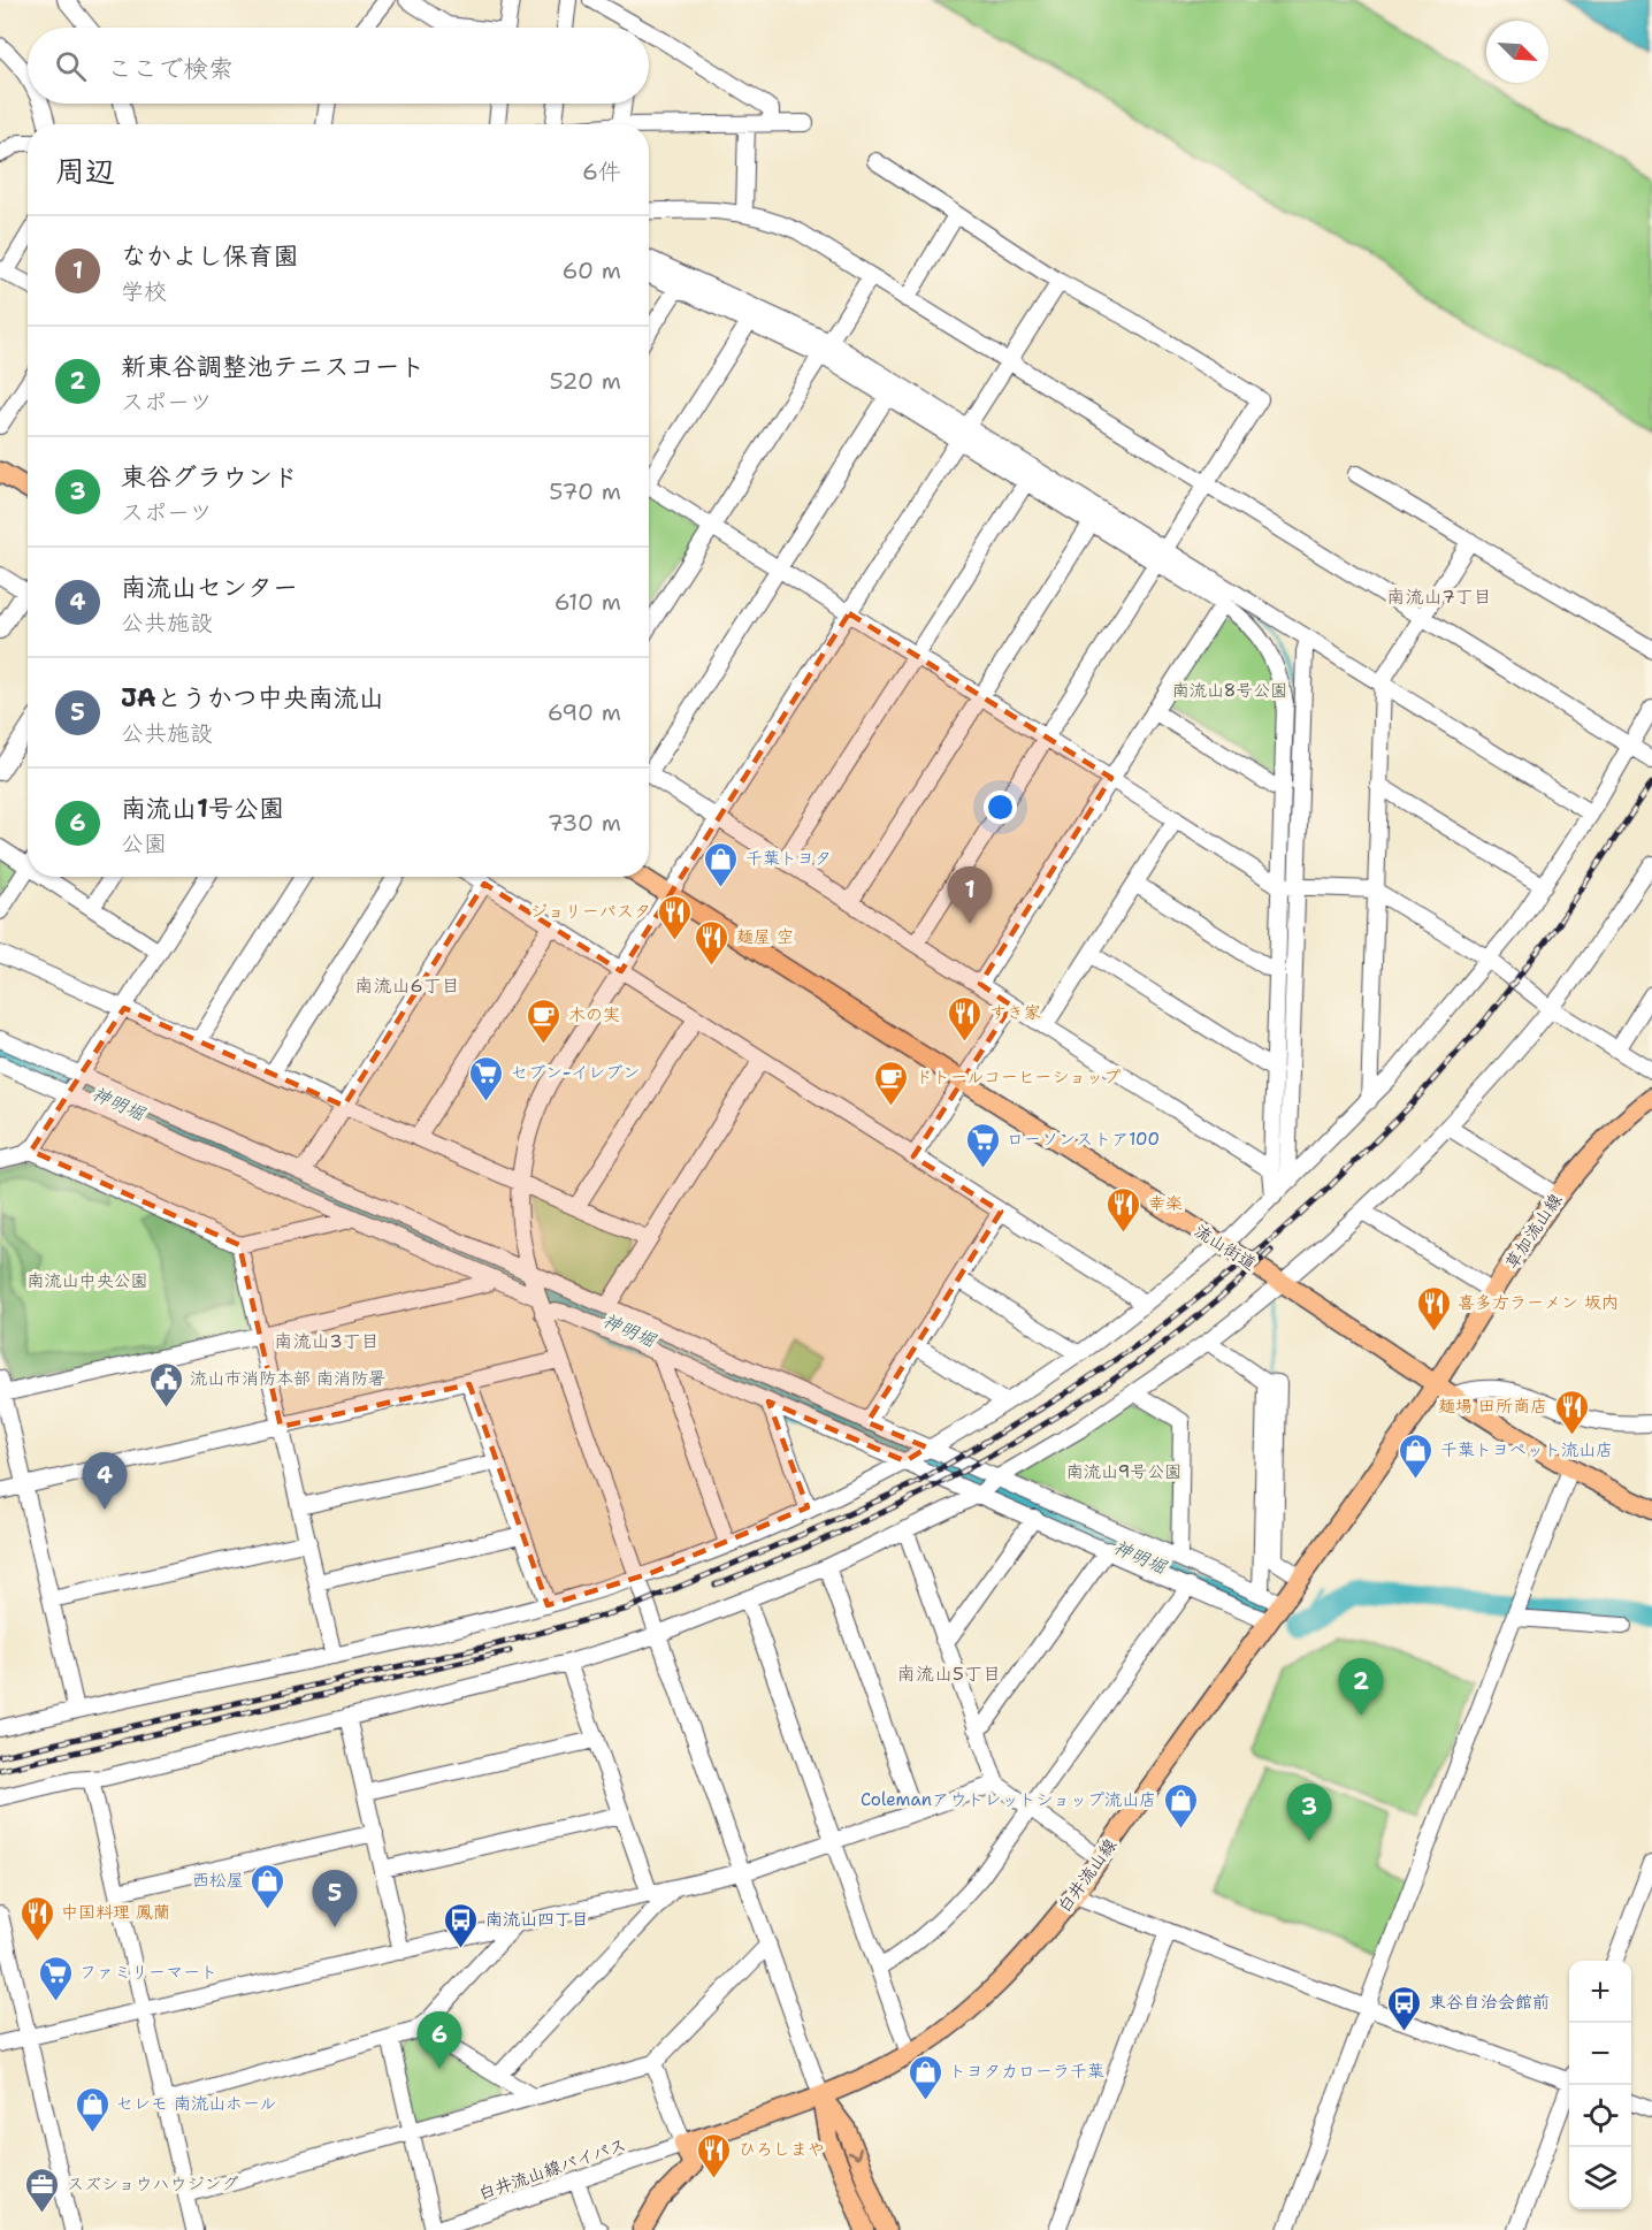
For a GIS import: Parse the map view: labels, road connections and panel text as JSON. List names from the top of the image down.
{
  "streets": {
    "main road": ["草加流山線", "流山街道", "白井流山線"],
    "street": ["白井流山線バイパス"]
  },
  "crossings": [
    ["草加流山線", "流山街道"],
    ["草加流山線", "白井流山線"],
    ["流山街道", "白井流山線"],
    ["白井流山線", "白井流山線バイパス"]
  ],
  "districts": [
    "南流山7丁目",
    "南流山6丁目",
    "南流山3丁目",
    "南流山5丁目"
  ],
  "water": ["神明堀"],
  "parks": ["南流山8号公園", "南流山中央公園", "南流山9号公園"],
  "places": {
    "shop": [
      "千葉トヨタ",
      "千葉トヨペット流山店",
      "Colemanアウトレットショップ流山店",
      "西松屋",
      "トヨタカローラ千葉",
      "セレモ 南流山ホール"
    ],
    "restaurant": [
      "ジョリーパスタ",
      "麺屋 空",
      "すき家",
      "幸楽",
      "喜多方ラーメン 坂内",
      "麺場 田所商店",
      "中国料理 鳳蘭",
      "ひろしまや"
    ],
    "cafe": ["木の実", "ドトールコーヒーショップ"],
    "supermarket": ["セブン-イレブン", "ローソンストア100", "ファミリーマート"],
    "public building": ["流山市消防本部 南消防署"],
    "bus stop": ["南流山四丁目", "東谷自治会館前"],
    "office": ["スズショウハウジング"]
  },
  "north": "bottom right",
  "page": {
    "search": "ここで検索",
    "heading": ["周辺", "6件"],
    "list": [
      {
        "mark": "1",
        "name": "なかよし保育園",
        "note": "学校",
        "value": "60 m"
      },
      {
        "mark": "2",
        "name": "新東谷調整池テニスコート",
        "note": "スポーツ",
        "value": "520 m"
      },
      {
        "mark": "3",
        "name": "東谷グラウンド",
        "note": "スポーツ",
        "value": "570 m"
      },
      {
        "mark": "4",
        "name": "南流山センター",
        "note": "公共施設",
        "value": "610 m"
      },
      {
        "mark": "5",
        "name": "JAとうかつ中央南流山",
        "note": "公共施設",
        "value": "690 m"
      },
      {
        "mark": "6",
        "name": "南流山1号公園",
        "note": "公園",
        "value": "730 m"
      }
    ],
    "pins": [
      "1",
      "4",
      "2",
      "3",
      "5",
      "6"
    ],
    "map_buttons": ["+", "−"]
  }
}
